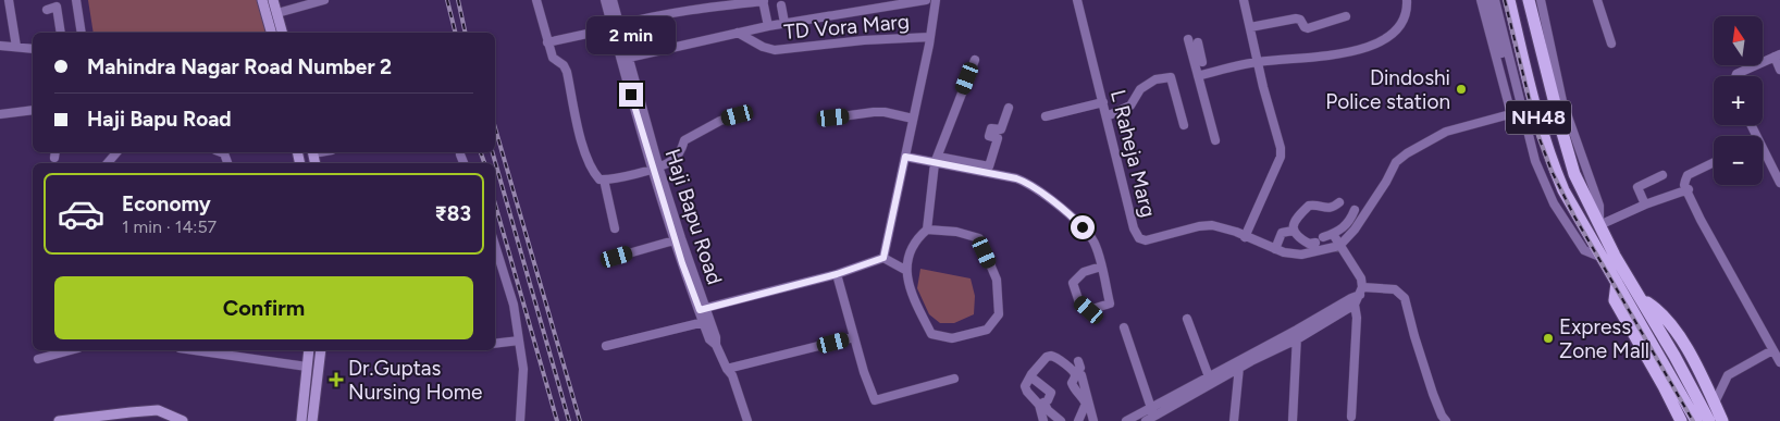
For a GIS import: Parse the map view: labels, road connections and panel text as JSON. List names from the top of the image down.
{
  "streets": {
    "highway": ["NH48"],
    "street": ["TD Vora Marg", "L Raheja Marg", "Haji Bapu Road"]
  },
  "places": {
    "other": ["Dindoshi Police station", "Express Zone Mall"],
    "health": ["Dr.Guptas Nursing Home"]
  },
  "north": "top",
  "page": {
    "map_buttons": ["+", "−"],
    "bubble": "2 min",
    "banner": ["Mahindra Nagar Road Number 2", "Haji Bapu Road"],
    "list": [
      {
        "name": "Economy",
        "note": "1 min · 14:57",
        "value": "₹83"
      }
    ],
    "buttons": "Confirm"
  }
}
